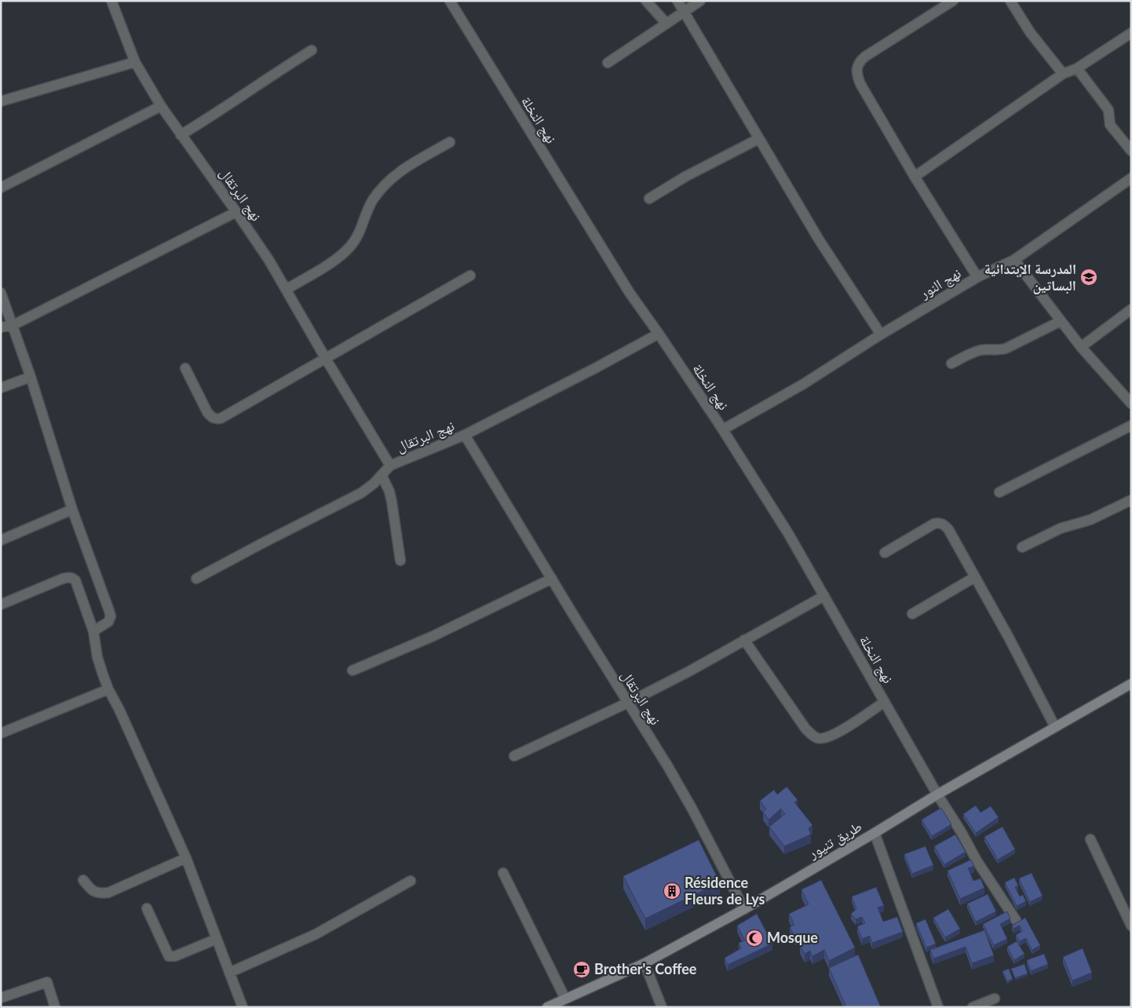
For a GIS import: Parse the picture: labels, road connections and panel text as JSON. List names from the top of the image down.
{
  "streets": {
    "main road": ["طريق تنيور"],
    "street": ["نهج النخلة", "نهج البرتقال", "نهج النور"]
  },
  "crossings": [
    ["نهج النخلة", "نهج النور"],
    ["نهج النخلة", "طريق تنيور"],
    ["نهج البرتقال", "طريق تنيور"]
  ],
  "places": {
    "school or university": ["المدرسة الإبتدائية البساتين"],
    "building": ["Résidence Fleurs de Lys"],
    "mosque": ["Mosque"],
    "cafe": ["Brother's Coffee"]
  }
}
